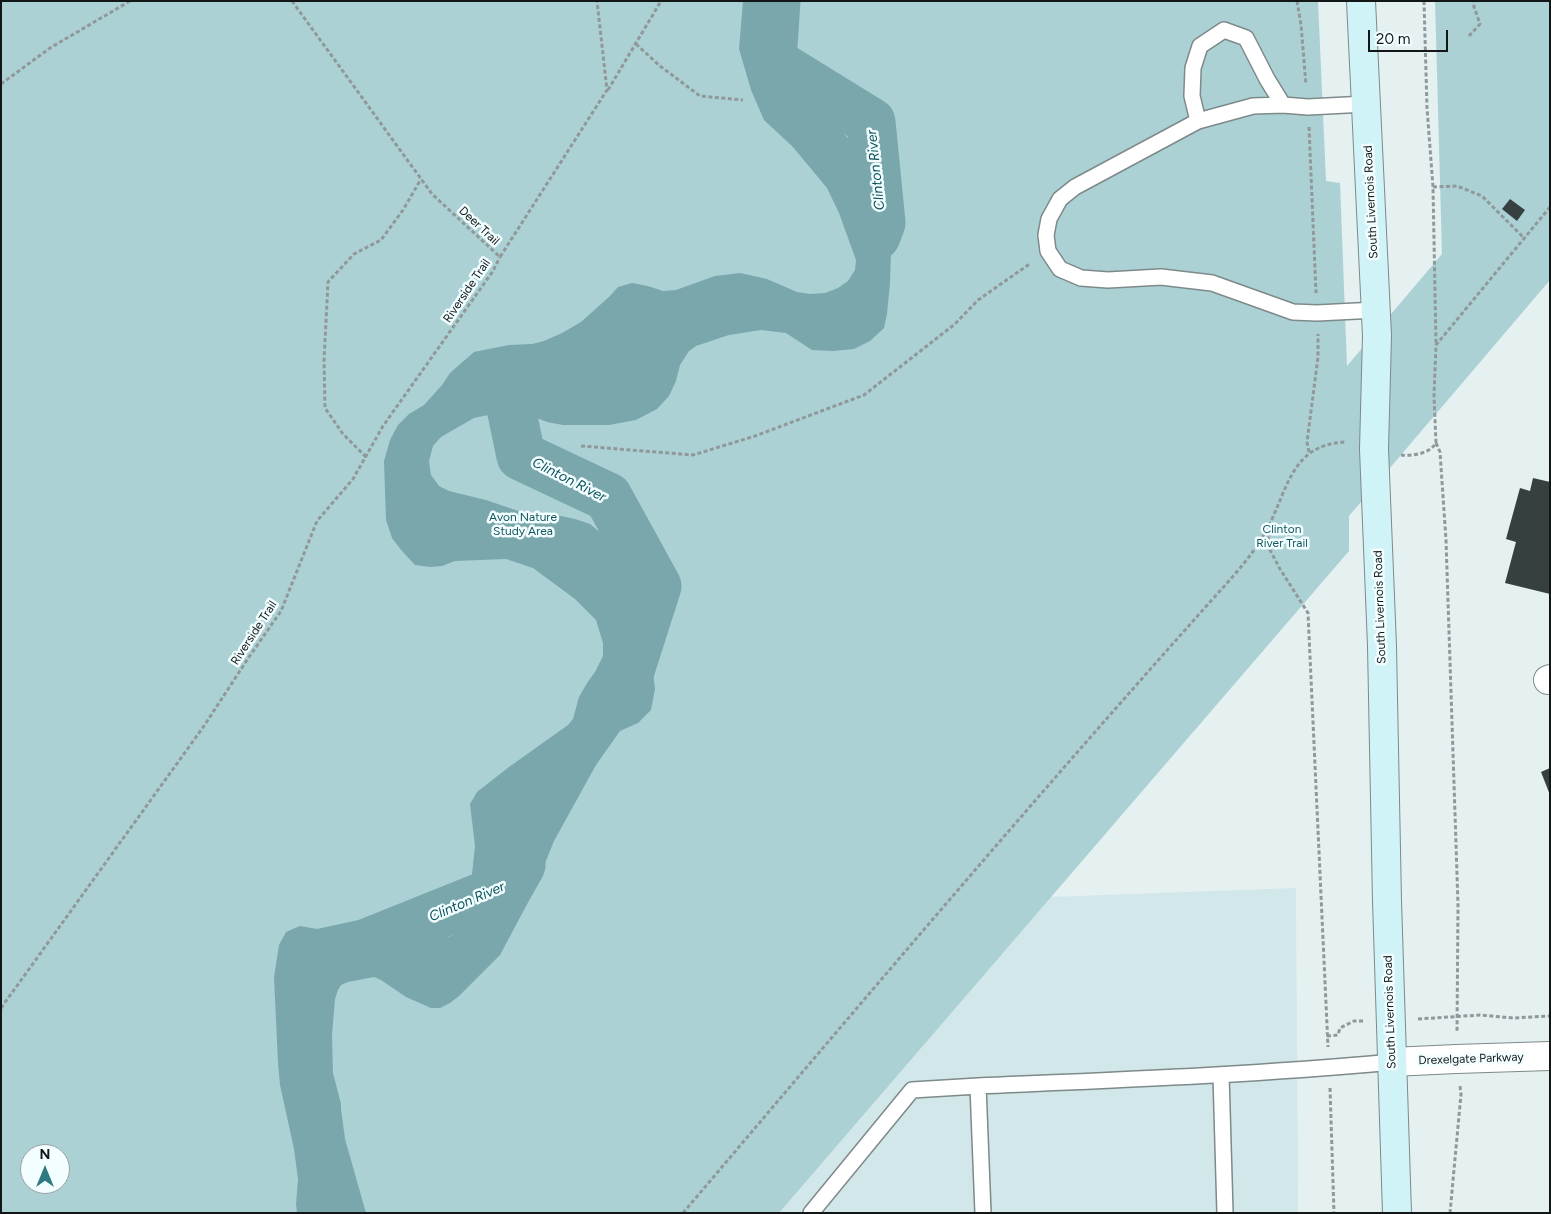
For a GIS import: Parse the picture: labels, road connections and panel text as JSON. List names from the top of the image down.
{
  "streets": {
    "main road": ["South Livernois Road"],
    "street": ["Drexelgate Parkway"],
    "path": ["Deer Trail", "Riverside Trail"]
  },
  "crossings": [
    ["South Livernois Road", "Drexelgate Parkway"],
    ["Deer Trail", "Riverside Trail"]
  ],
  "water": ["Clinton River"],
  "parks": ["Avon Nature Study Area", "Clinton River Trail"],
  "scale_bar": "20 m",
  "north": "top"
}
